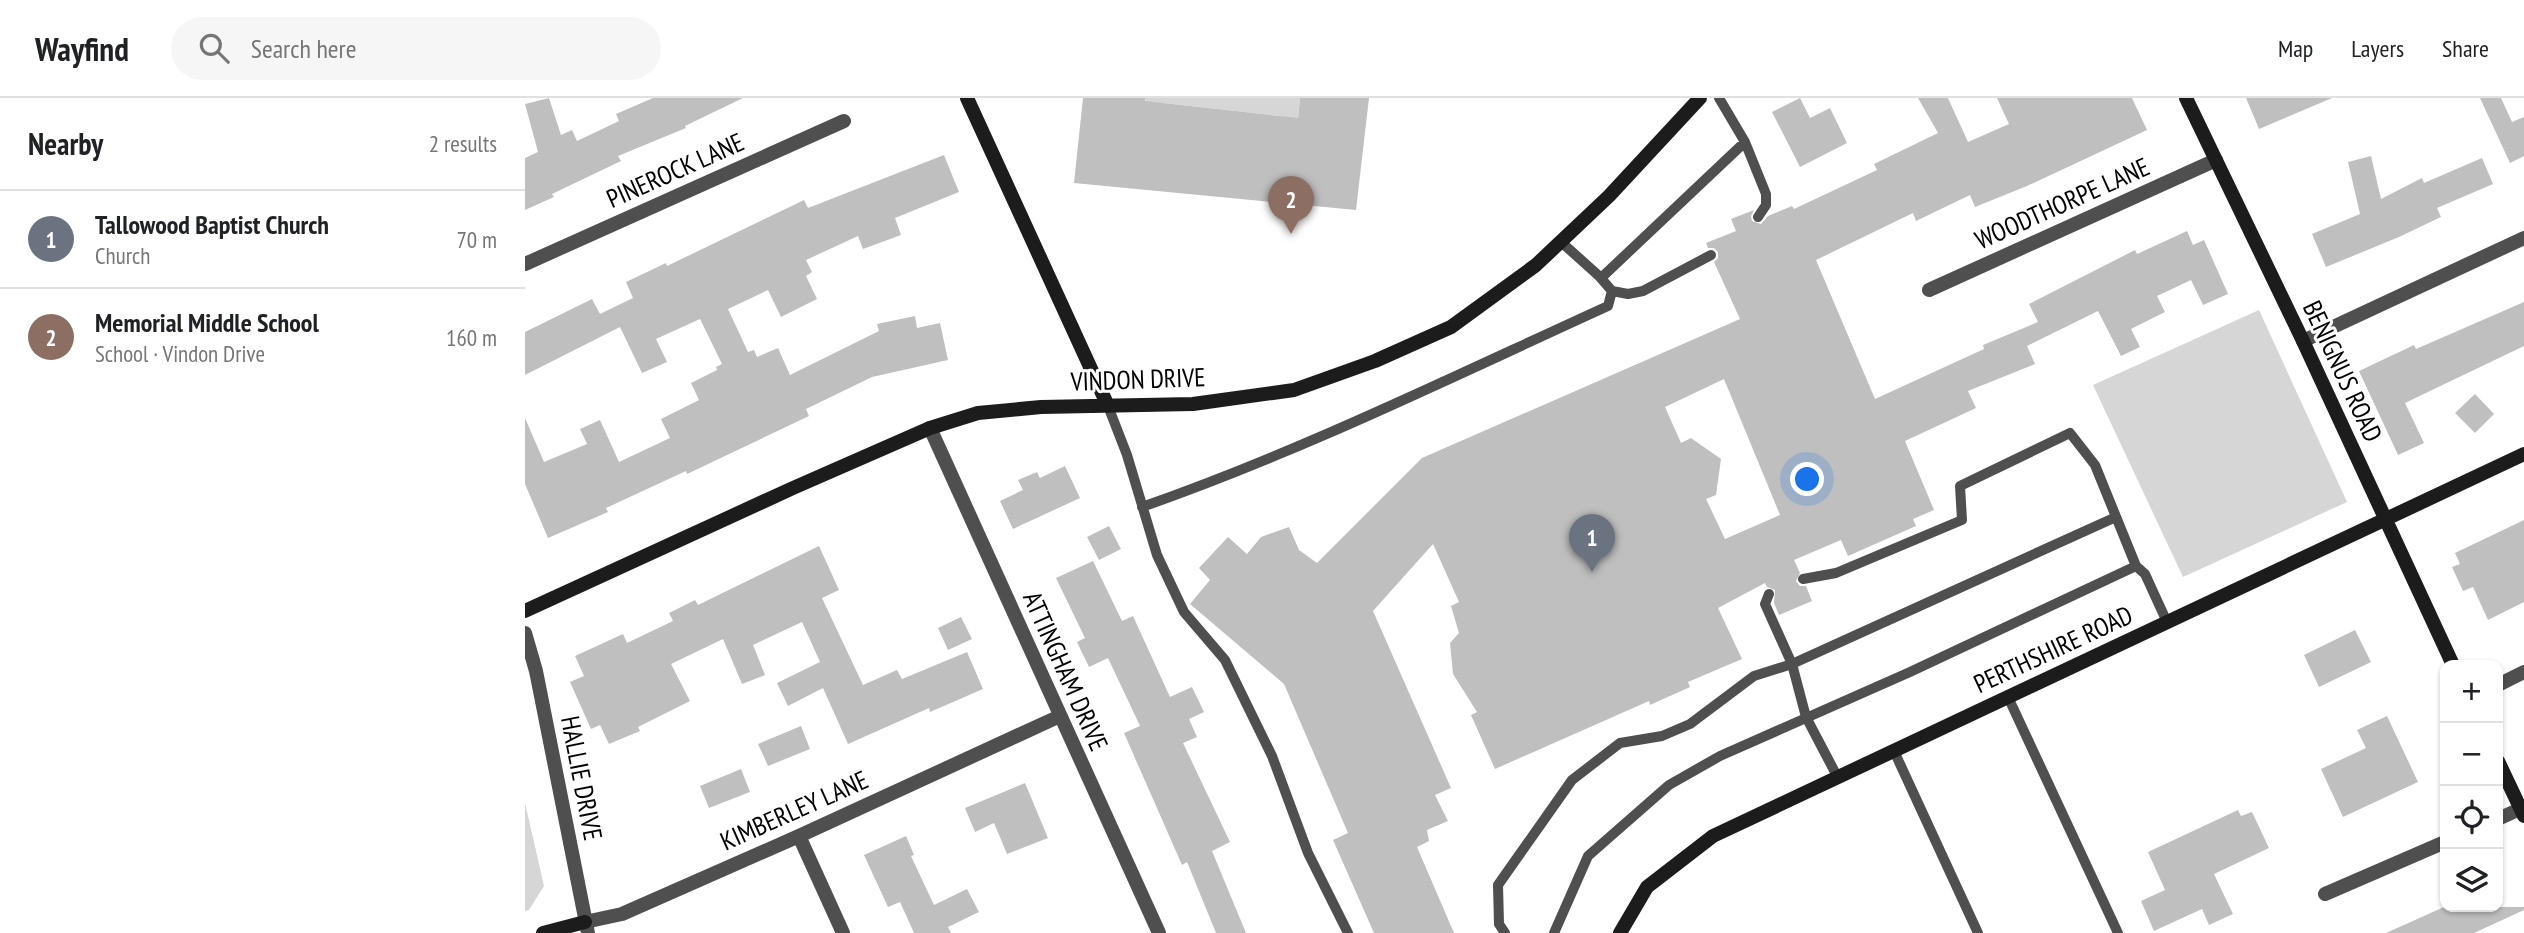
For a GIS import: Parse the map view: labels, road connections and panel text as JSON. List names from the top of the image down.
{
  "streets": {
    "street": [
      "PINEROCK LANE",
      "WOODTHORPE LANE",
      "BENIGNUS ROAD",
      "VINDON DRIVE",
      "PERTHSHIRE ROAD",
      "ATTINGHAM DRIVE",
      "HALLIE DRIVE",
      "KIMBERLEY LANE"
    ]
  },
  "crossings": [
    ["WOODTHORPE LANE", "BENIGNUS ROAD"],
    ["BENIGNUS ROAD", "PERTHSHIRE ROAD"],
    ["VINDON DRIVE", "ATTINGHAM DRIVE"],
    ["ATTINGHAM DRIVE", "KIMBERLEY LANE"],
    ["HALLIE DRIVE", "KIMBERLEY LANE"]
  ],
  "page": {
    "header": "Wayfind",
    "search": "Search here",
    "nav": ["Map", "Layers", "Share"],
    "heading": ["Nearby", "2 results"],
    "pins": ["2", "1"],
    "list": [
      {
        "mark": "1",
        "name": "Tallowood Baptist Church",
        "note": "Church",
        "value": "70 m"
      },
      {
        "mark": "2",
        "name": "Memorial Middle School",
        "note": "School · Vindon Drive",
        "value": "160 m"
      }
    ],
    "map_buttons": ["+", "−"]
  }
}
